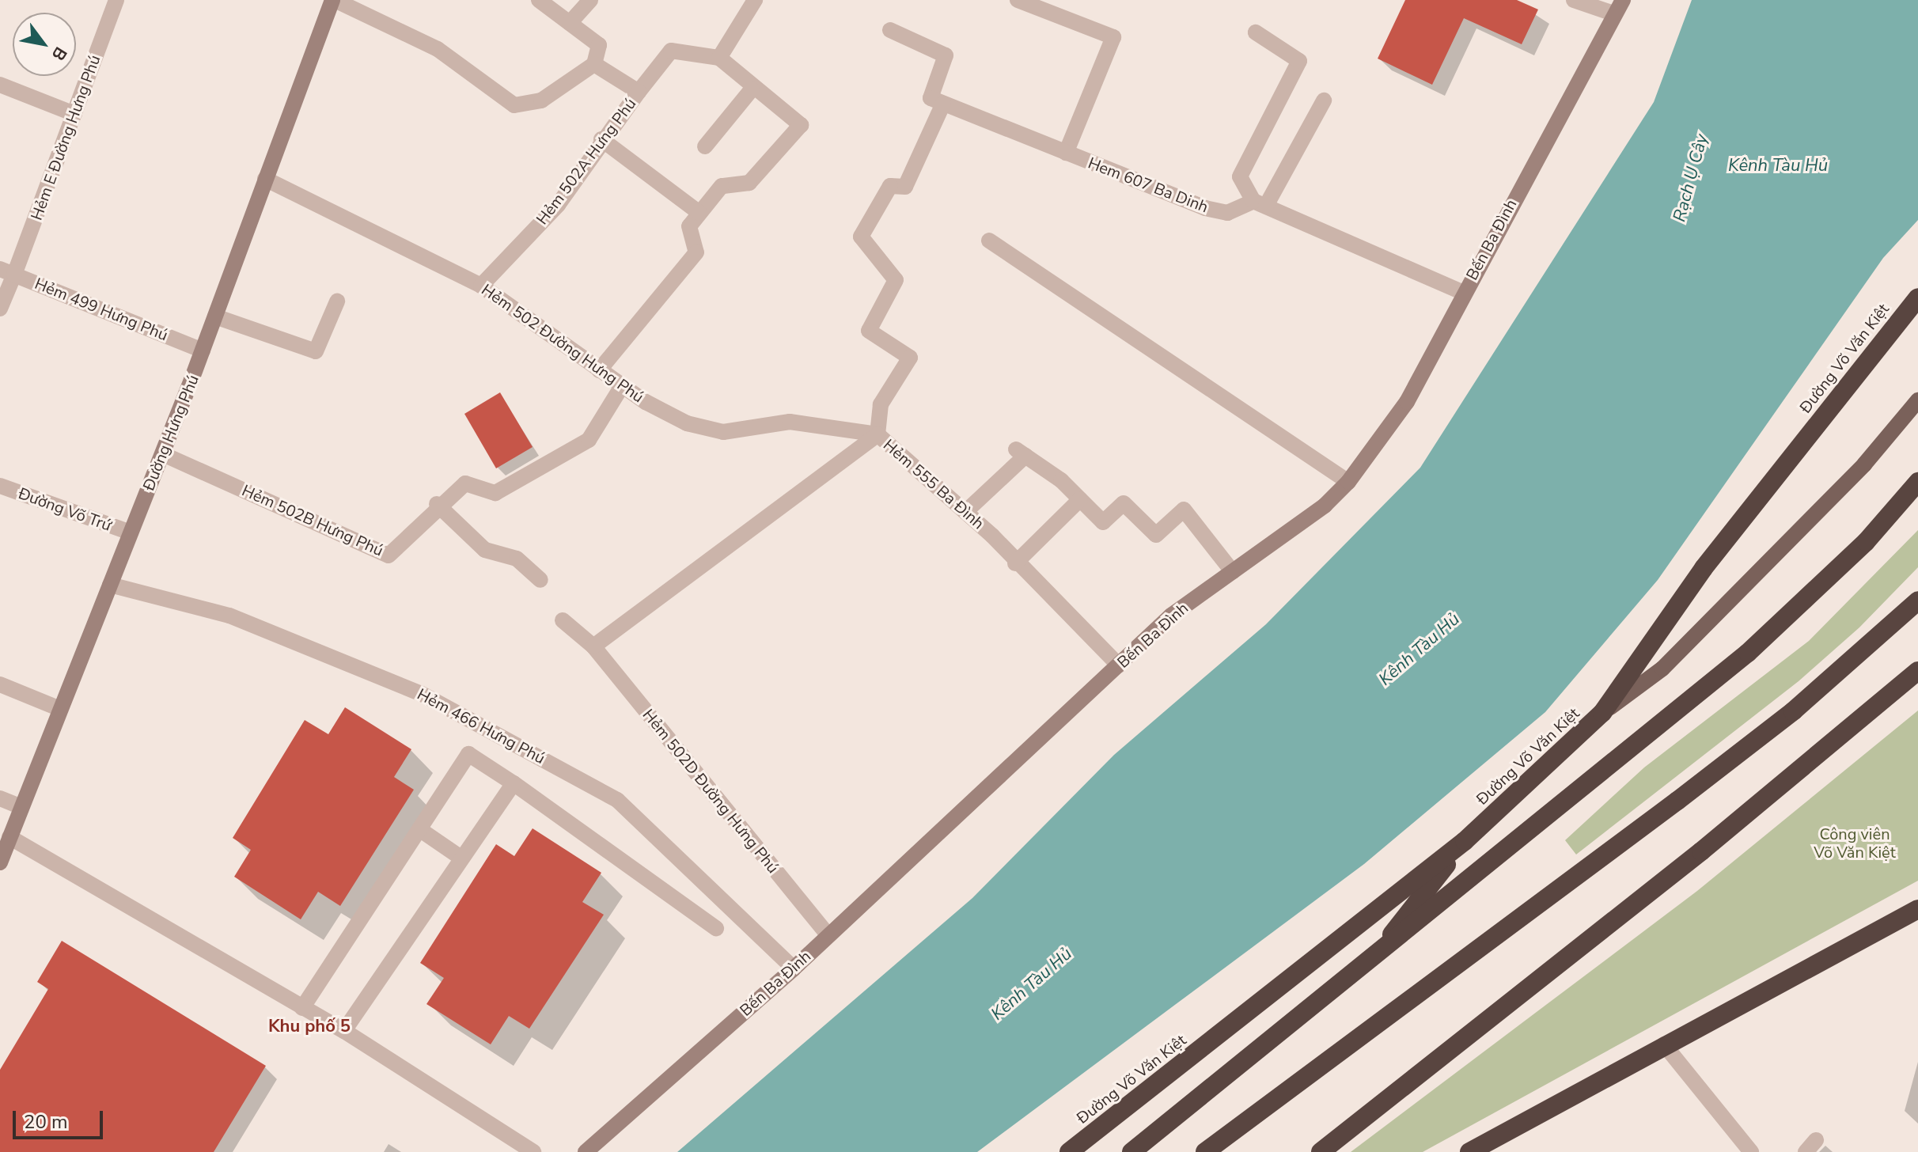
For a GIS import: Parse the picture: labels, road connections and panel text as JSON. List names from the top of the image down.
{
  "streets": {
    "highway": ["Đường Võ Văn Kiệt"],
    "street": [
      "Hẻm E Đường Hưng Phú",
      "Hẻm 502A Hưng Phú",
      "Hem 607 Ba Dinh",
      "Bến Ba Đình",
      "Hẻm 499 Hưng Phú",
      "Hẻm 502 Đường Hưng Phú",
      "Đường Hưng Phú",
      "Hẻm 555 Ba Đình",
      "Đường Võ Trứ",
      "Hẻm 502B Hưng Phú",
      "Hẻm 466 Hưng Phú",
      "Hẻm 502D Đường Hưng Phú"
    ]
  },
  "crossings": [
    ["Hẻm E Đường Hưng Phú", "Hẻm 499 Hưng Phú"],
    ["Hẻm 502A Hưng Phú", "Hẻm 502 Đường Hưng Phú"],
    ["Hem 607 Ba Dinh", "Hẻm 555 Ba Đình"],
    ["Bến Ba Đình", "Hẻm 555 Ba Đình"],
    ["Bến Ba Đình", "Hẻm 466 Hưng Phú"],
    ["Bến Ba Đình", "Hẻm 502D Đường Hưng Phú"],
    ["Hẻm 499 Hưng Phú", "Đường Hưng Phú"],
    ["Hẻm 502 Đường Hưng Phú", "Đường Hưng Phú"],
    ["Hẻm 502 Đường Hưng Phú", "Hẻm 555 Ba Đình"],
    ["Hẻm 502 Đường Hưng Phú", "Hẻm 502B Hưng Phú"],
    ["Đường Hưng Phú", "Đường Võ Trứ"],
    ["Đường Hưng Phú", "Hẻm 502B Hưng Phú"],
    ["Đường Hưng Phú", "Hẻm 466 Hưng Phú"]
  ],
  "districts": ["Khu phố 5"],
  "water": ["Kênh Tàu Hủ", "Rạch Ụ Cây"],
  "parks": ["Công viên Võ Văn Kiệt"],
  "scale_bar": "20 m",
  "north": "bottom right"
}
